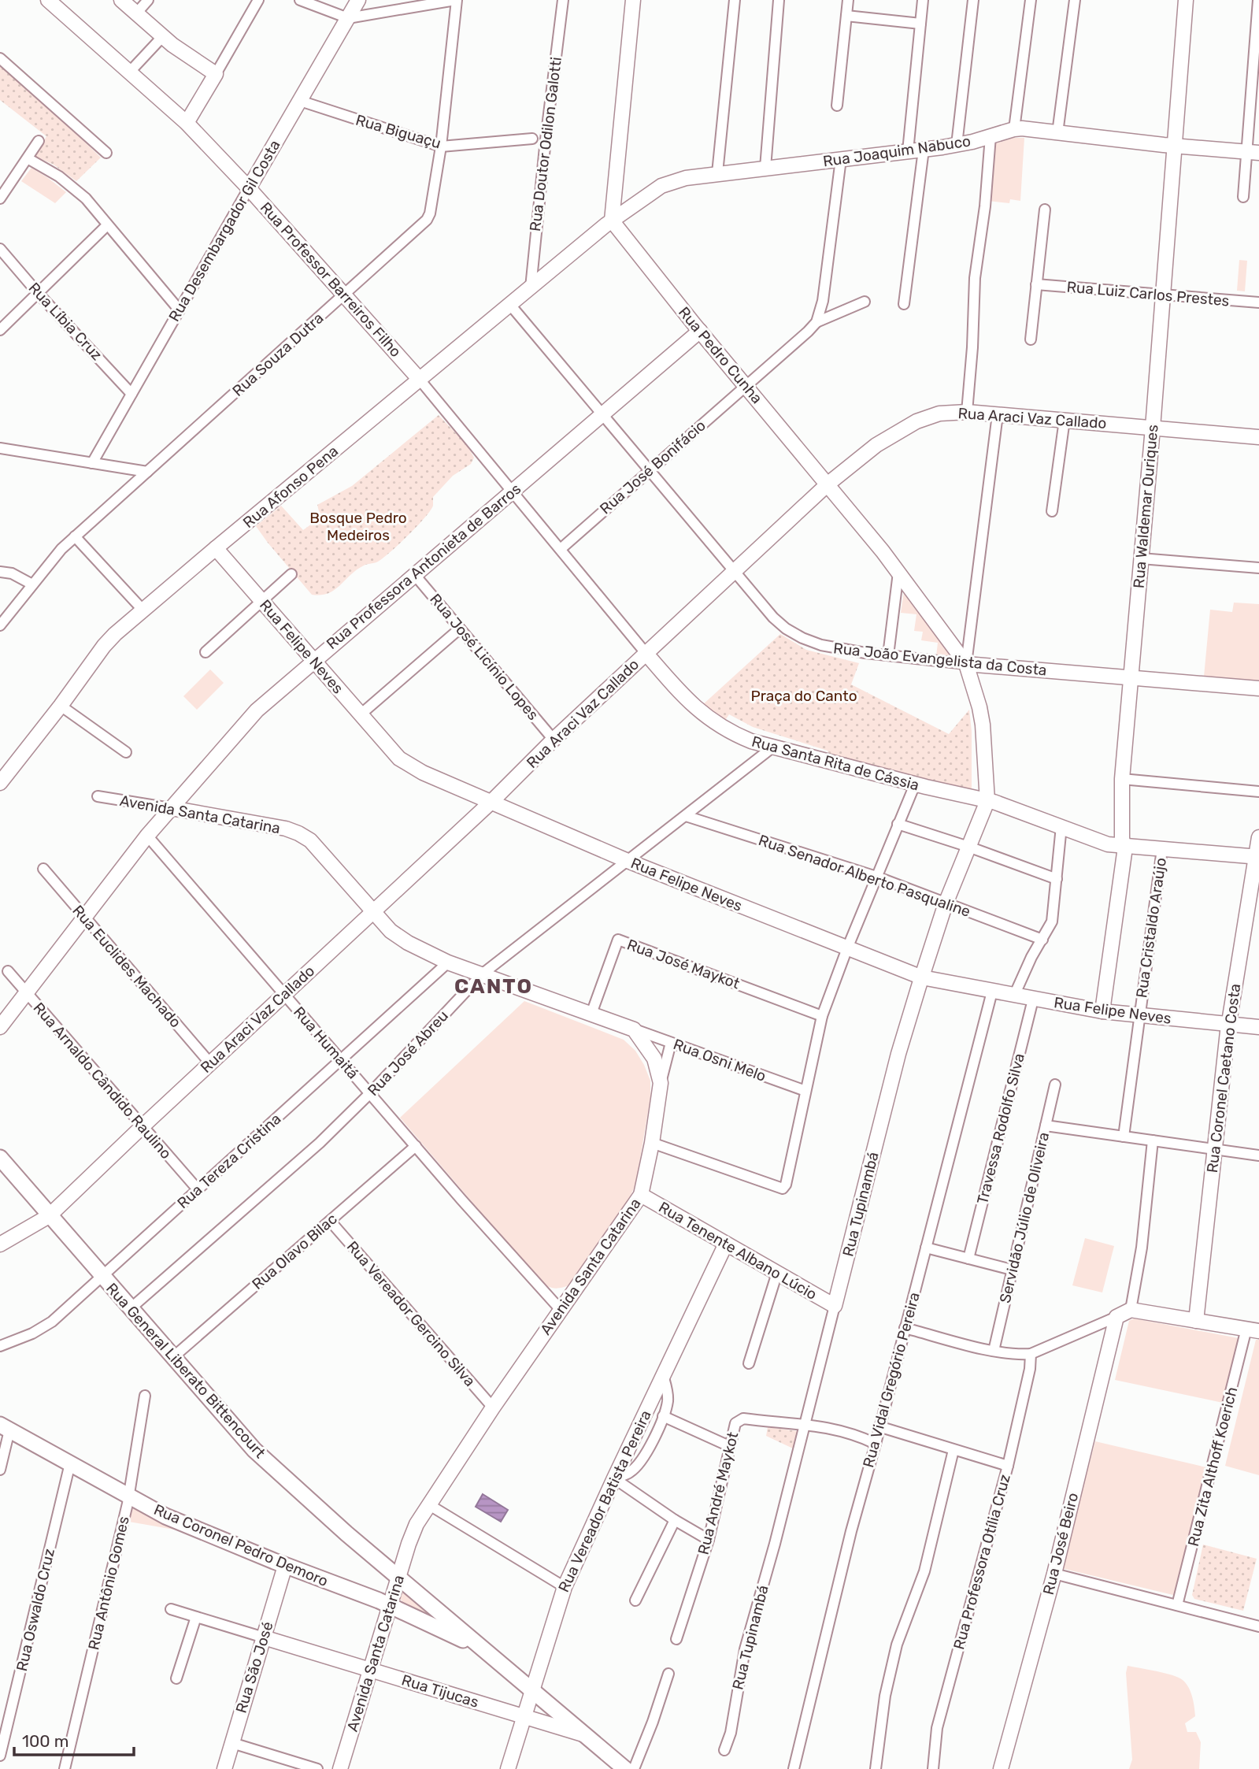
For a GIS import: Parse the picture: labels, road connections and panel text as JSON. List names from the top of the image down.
{
  "streets": {
    "main road": ["Rua General Liberato Bittencourt", "Rua Coronel Pedro Demoro"],
    "street": [
      "Rua Biguaçu",
      "Rua Doutor Odilon Galotti",
      "Rua Joaquim Nabuco",
      "Rua Desembargador Gil Costa",
      "Rua Professor Barreiros Filho",
      "Rua Luiz Carlos Prestes",
      "Rua Líbia Cruz",
      "Rua Souza Dutra",
      "Rua Pedro Cunha",
      "Rua Araci Vaz Callado",
      "Rua José Bonifácio",
      "Rua Afonso Pena",
      "Rua Waldemar Ouriques",
      "Rua Professora Antonieta de Barros",
      "Rua Felipe Neves",
      "Rua José Licínio Lopes",
      "Rua João Evangelista da Costa",
      "Rua Santa Rita de Cássia",
      "Avenida Santa Catarina",
      "Rua Senador Alberto Pasqualine",
      "Rua Cristaldo Araújo",
      "Rua José Maykot",
      "Rua Euclides Machado",
      "Rua Humaitá",
      "Rua José Abreu",
      "Rua Osni Melo",
      "Rua Coronel Caetano Costa",
      "Rua Arnaldo Cândido Raulino",
      "Travessa Rodolfo Silva",
      "Rua Tereza Cristina",
      "Rua Tupinambá",
      "Servidão Júlio de Oliveira",
      "Rua Tenente Albano Lúcio",
      "Rua Olavo Bilac",
      "Rua Vereador Gercino Silva",
      "Rua Vidal Gregório Pereira",
      "Rua Zita Althoff Koerich",
      "Rua André Maykot",
      "Rua Vereador Batista Pereira",
      "Rua José Beiro",
      "Rua Professora Otília Cruz",
      "Rua Antônio Gomes",
      "Rua Oswaldo Cruz",
      "Rua São José",
      "Rua Tijucas"
    ]
  },
  "crossings": [
    ["Rua Biguaçu", "Rua Desembargador Gil Costa"],
    ["Rua Biguaçu", "Rua Souza Dutra"],
    ["Rua Doutor Odilon Galotti", "Rua Afonso Pena"],
    ["Rua Joaquim Nabuco", "Rua Pedro Cunha"],
    ["Rua Joaquim Nabuco", "Rua Afonso Pena"],
    ["Rua Joaquim Nabuco", "Rua Waldemar Ouriques"],
    ["Rua Desembargador Gil Costa", "Rua Professor Barreiros Filho"],
    ["Rua Desembargador Gil Costa", "Rua Líbia Cruz"],
    ["Rua Professor Barreiros Filho", "Rua Souza Dutra"],
    ["Rua Professor Barreiros Filho", "Rua Afonso Pena"],
    ["Rua Professor Barreiros Filho", "Rua Santa Rita de Cássia"],
    ["Rua Luiz Carlos Prestes", "Rua Waldemar Ouriques"],
    ["Rua Pedro Cunha", "Rua Araci Vaz Callado"],
    ["Rua Pedro Cunha", "Rua José Bonifácio"],
    ["Rua Pedro Cunha", "Rua Afonso Pena"],
    ["Rua Pedro Cunha", "Rua Professora Antonieta de Barros"],
    ["Rua Pedro Cunha", "Rua João Evangelista da Costa"],
    ["Rua Pedro Cunha", "Rua Tupinambá"],
    ["Rua Araci Vaz Callado", "Rua Waldemar Ouriques"],
    ["Rua Araci Vaz Callado", "Rua Felipe Neves"],
    ["Rua Araci Vaz Callado", "Rua José Licínio Lopes"],
    ["Rua Araci Vaz Callado", "Rua João Evangelista da Costa"],
    ["Rua Araci Vaz Callado", "Rua Santa Rita de Cássia"],
    ["Rua Araci Vaz Callado", "Avenida Santa Catarina"],
    ["Rua Araci Vaz Callado", "Rua Euclides Machado"],
    ["Rua Araci Vaz Callado", "Rua Humaitá"],
    ["Rua Araci Vaz Callado", "Rua Arnaldo Cândido Raulino"],
    ["Rua Araci Vaz Callado", "Rua General Liberato Bittencourt"],
    ["Rua José Bonifácio", "Rua João Evangelista da Costa"],
    ["Rua José Bonifácio", "Rua Santa Rita de Cássia"],
    ["Rua Afonso Pena", "Rua Felipe Neves"],
    ["Rua Afonso Pena", "Rua João Evangelista da Costa"],
    ["Rua Afonso Pena", "Rua Santa Rita de Cássia"],
    ["Rua Waldemar Ouriques", "Rua Felipe Neves"],
    ["Rua Waldemar Ouriques", "Rua João Evangelista da Costa"],
    ["Rua Waldemar Ouriques", "Rua Santa Rita de Cássia"],
    ["Rua Professora Antonieta de Barros", "Rua Felipe Neves"],
    ["Rua Professora Antonieta de Barros", "Rua José Licínio Lopes"],
    ["Rua Professora Antonieta de Barros", "Rua João Evangelista da Costa"],
    ["Rua Professora Antonieta de Barros", "Rua Santa Rita de Cássia"],
    ["Rua Professora Antonieta de Barros", "Avenida Santa Catarina"],
    ["Rua Professora Antonieta de Barros", "Rua Euclides Machado"],
    ["Rua Professora Antonieta de Barros", "Rua Humaitá"],
    ["Rua Professora Antonieta de Barros", "Rua Arnaldo Cândido Raulino"],
    ["Rua Felipe Neves", "Rua Cristaldo Araújo"],
    ["Rua Felipe Neves", "Rua José Abreu"],
    ["Rua Felipe Neves", "Rua Coronel Caetano Costa"],
    ["Rua Felipe Neves", "Travessa Rodolfo Silva"],
    ["Rua Felipe Neves", "Rua Tupinambá"],
    ["Rua Felipe Neves", "Rua Vidal Gregório Pereira"],
    ["Rua João Evangelista da Costa", "Rua Tupinambá"],
    ["Rua Santa Rita de Cássia", "Rua Cristaldo Araújo"],
    ["Rua Santa Rita de Cássia", "Rua José Abreu"],
    ["Rua Santa Rita de Cássia", "Rua Coronel Caetano Costa"],
    ["Rua Santa Rita de Cássia", "Rua Tupinambá"],
    ["Avenida Santa Catarina", "Rua José Maykot"],
    ["Avenida Santa Catarina", "Rua Humaitá"],
    ["Avenida Santa Catarina", "Rua José Abreu"],
    ["Avenida Santa Catarina", "Rua Osni Melo"],
    ["Avenida Santa Catarina", "Rua Tereza Cristina"],
    ["Avenida Santa Catarina", "Rua Tenente Albano Lúcio"],
    ["Avenida Santa Catarina", "Rua Vereador Gercino Silva"],
    ["Avenida Santa Catarina", "Rua General Liberato Bittencourt"],
    ["Avenida Santa Catarina", "Rua Coronel Pedro Demoro"],
    ["Avenida Santa Catarina", "Rua Tijucas"],
    ["Rua Senador Alberto Pasqualine", "Rua José Abreu"],
    ["Rua Senador Alberto Pasqualine", "Rua Tupinambá"],
    ["Rua Humaitá", "Rua José Abreu"],
    ["Rua Humaitá", "Rua Tereza Cristina"],
    ["Rua Humaitá", "Rua Olavo Bilac"],
    ["Rua José Abreu", "Rua General Liberato Bittencourt"],
    ["Rua Arnaldo Cândido Raulino", "Rua Tereza Cristina"],
    ["Rua Tereza Cristina", "Rua General Liberato Bittencourt"],
    ["Rua Tupinambá", "Rua Tenente Albano Lúcio"],
    ["Rua Tupinambá", "Rua André Maykot"],
    ["Rua Tenente Albano Lúcio", "Rua Vereador Batista Pereira"],
    ["Rua Olavo Bilac", "Rua Vereador Gercino Silva"],
    ["Rua Olavo Bilac", "Rua General Liberato Bittencourt"],
    ["Rua General Liberato Bittencourt", "Rua Coronel Pedro Demoro"],
    ["Rua Vidal Gregório Pereira", "Rua André Maykot"],
    ["Rua Vereador Batista Pereira", "Rua Tijucas"],
    ["Rua Coronel Pedro Demoro", "Rua Antônio Gomes"],
    ["Rua Coronel Pedro Demoro", "Rua Oswaldo Cruz"],
    ["Rua Coronel Pedro Demoro", "Rua São José"],
    ["Rua São José", "Rua Tijucas"]
  ],
  "districts": ["CANTO"],
  "parks": ["Bosque Pedro Medeiros", "Praça do Canto"],
  "scale_bar": "100 m"
}
